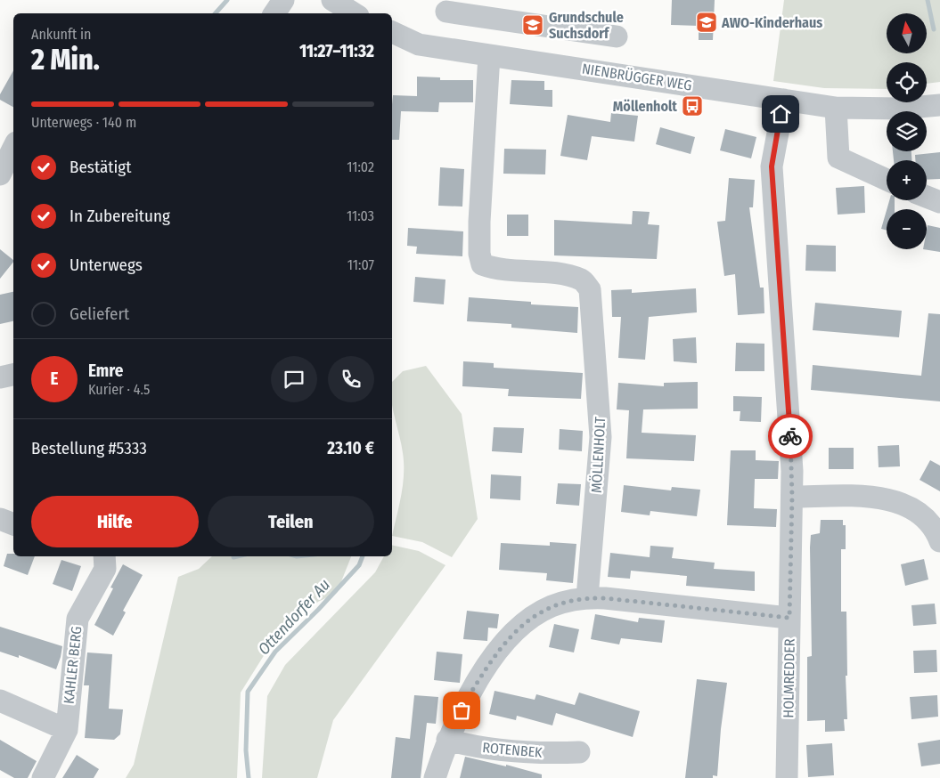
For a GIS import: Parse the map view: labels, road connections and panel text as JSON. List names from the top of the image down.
{
  "streets": {
    "street": [
      "NIENBRÜGGER WEG",
      "MÖLLENHOLT",
      "KAHLER BERG",
      "HOLMREDDER",
      "ROTENBEK"
    ]
  },
  "crossings": [
    ["NIENBRÜGGER WEG", "MÖLLENHOLT"],
    ["NIENBRÜGGER WEG", "HOLMREDDER"]
  ],
  "water": ["Ottendorfer Au"],
  "places": {
    "school or university": ["AWO-Kinderhaus", "Grundschule Suchsdorf"],
    "bus stop": ["Möllenholt"]
  },
  "north": "top",
  "page": {
    "map_buttons": ["+", "−"],
    "heading": ["2 Min.", "Ankunft in", "11:27–11:32"],
    "panel": [
      "Emre",
      "Kurier · 4.5",
      "Bestellung #5333",
      "23.10 €"
    ],
    "bar": "Unterwegs · 140 m",
    "list": [
      ["Bestätigt", "11:02"],
      ["In Zubereitung", "11:03"],
      ["Unterwegs", "11:07"],
      "Geliefert"
    ],
    "round": "E",
    "buttons": ["Hilfe", "Teilen"]
  }
}
